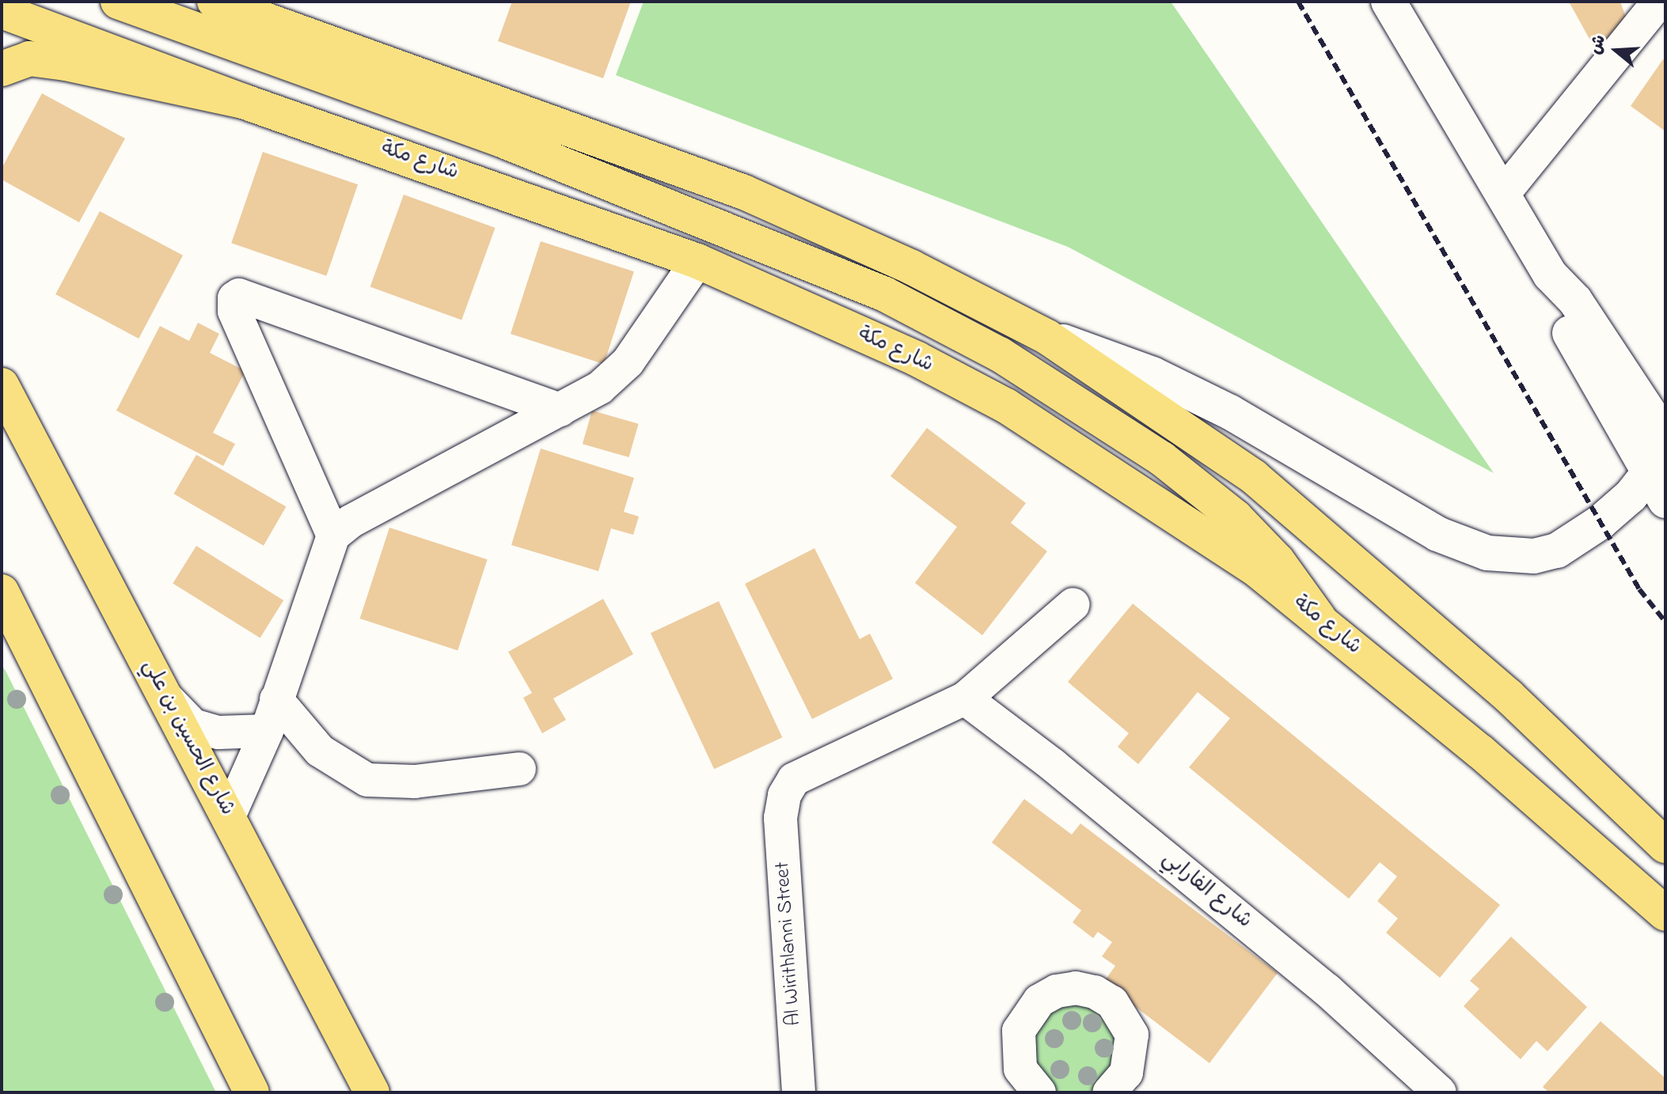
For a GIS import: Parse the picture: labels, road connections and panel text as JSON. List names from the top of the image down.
{
  "streets": {
    "main road": ["شارع مكة", "شارع الحسين بن علي"],
    "street": ["شارع الفارابي", "Al Wirithlanni Street"]
  },
  "crossings": [
    ["شارع الفارابي", "Al Wirithlanni Street"]
  ],
  "north": "left"
}
